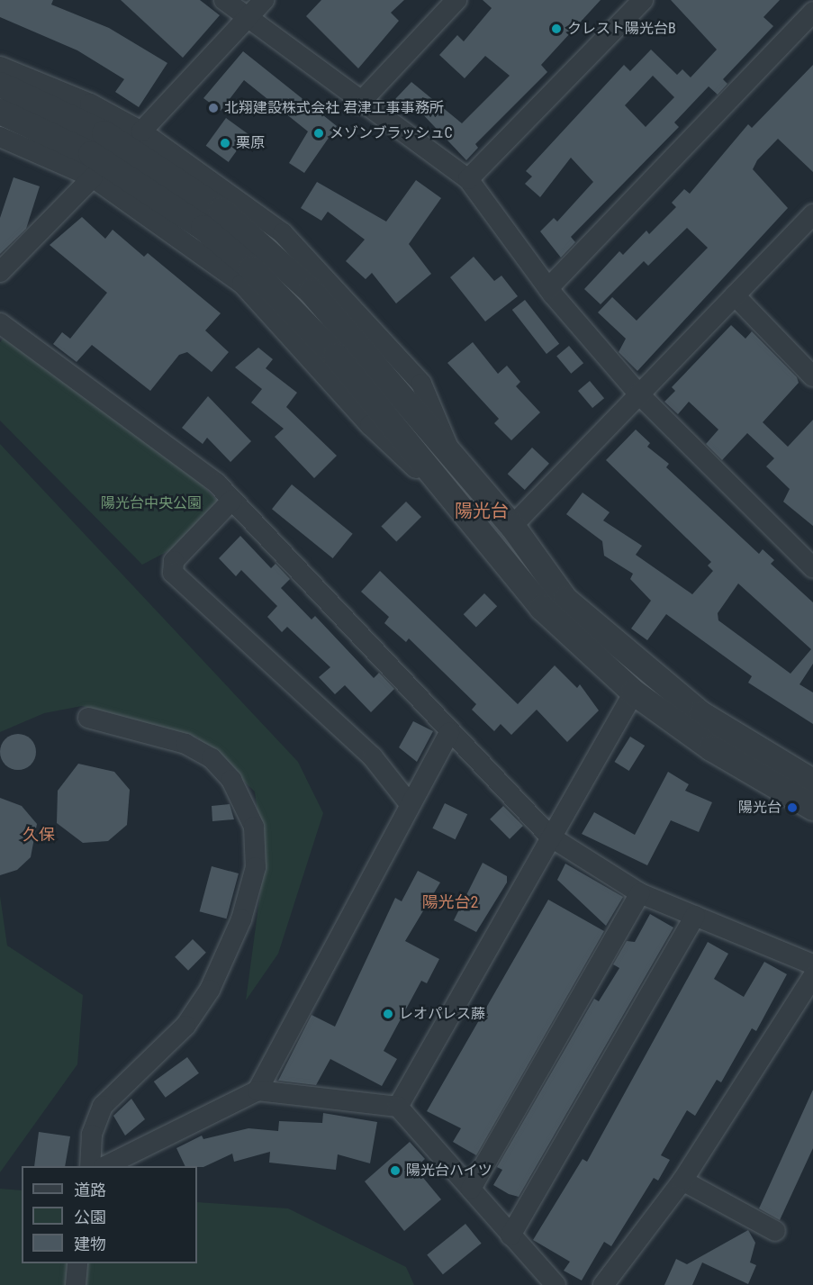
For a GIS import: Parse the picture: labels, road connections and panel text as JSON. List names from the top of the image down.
{
  "districts": ["陽光台", "久保", "陽光台2"],
  "parks": ["陽光台中央公園"],
  "places": [
    "クレスト陽光台B",
    "北翔建設株式会社 君津工事事務所",
    "メゾンブラッシュC",
    "栗原",
    "陽光台",
    "レオパレス藤",
    "陽光台ハイツ"
  ],
  "legend": ["道路", "公園", "建物"]
}
